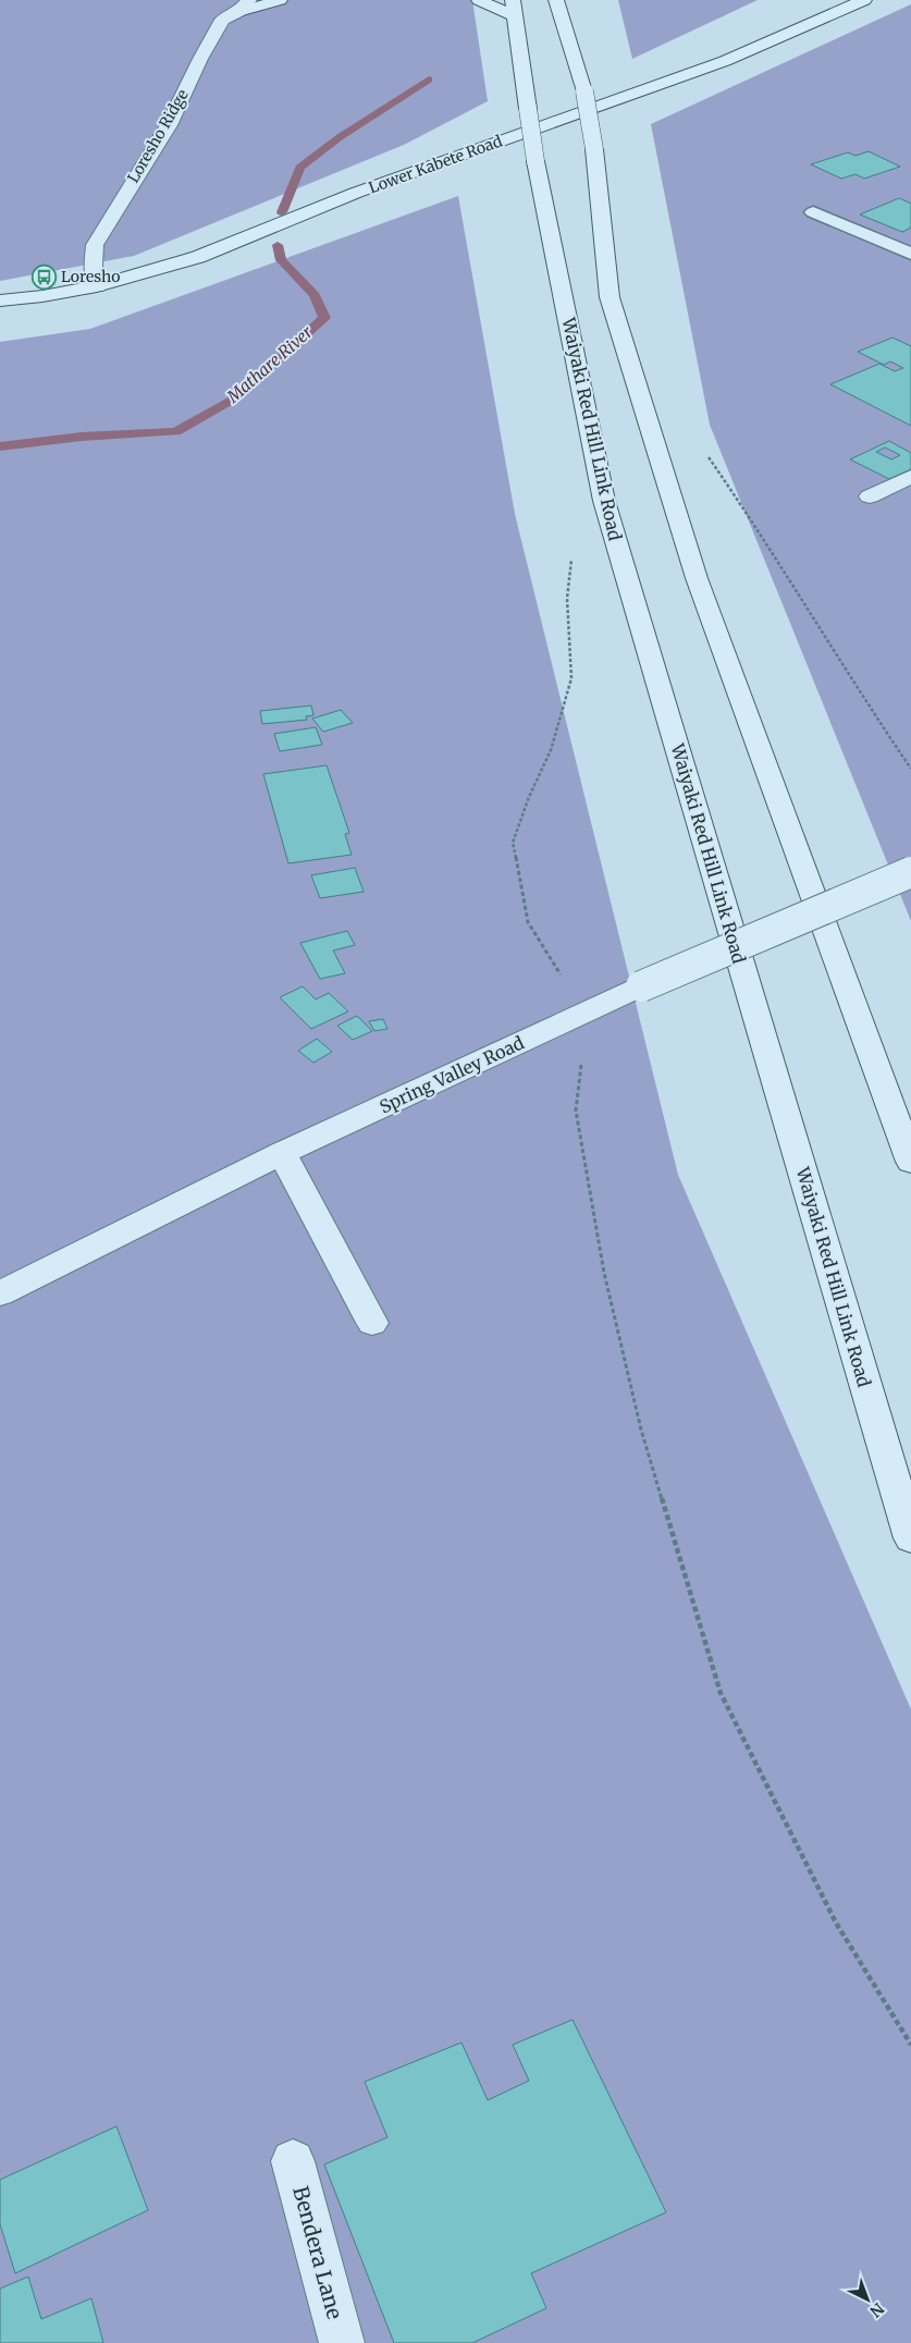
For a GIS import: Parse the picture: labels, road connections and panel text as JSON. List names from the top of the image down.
{
  "streets": {
    "main road": [
      "Loresho Ridge",
      "Lower Kabete Road",
      "Waiyaki Red Hill Link Road",
      "Spring Valley Road",
      "Bendera Lane"
    ]
  },
  "crossings": [
    ["Loresho Ridge", "Lower Kabete Road"]
  ],
  "water": ["Mathare River"],
  "places": {
    "bus stop": ["Loresho"]
  },
  "north": "bottom right"
}
